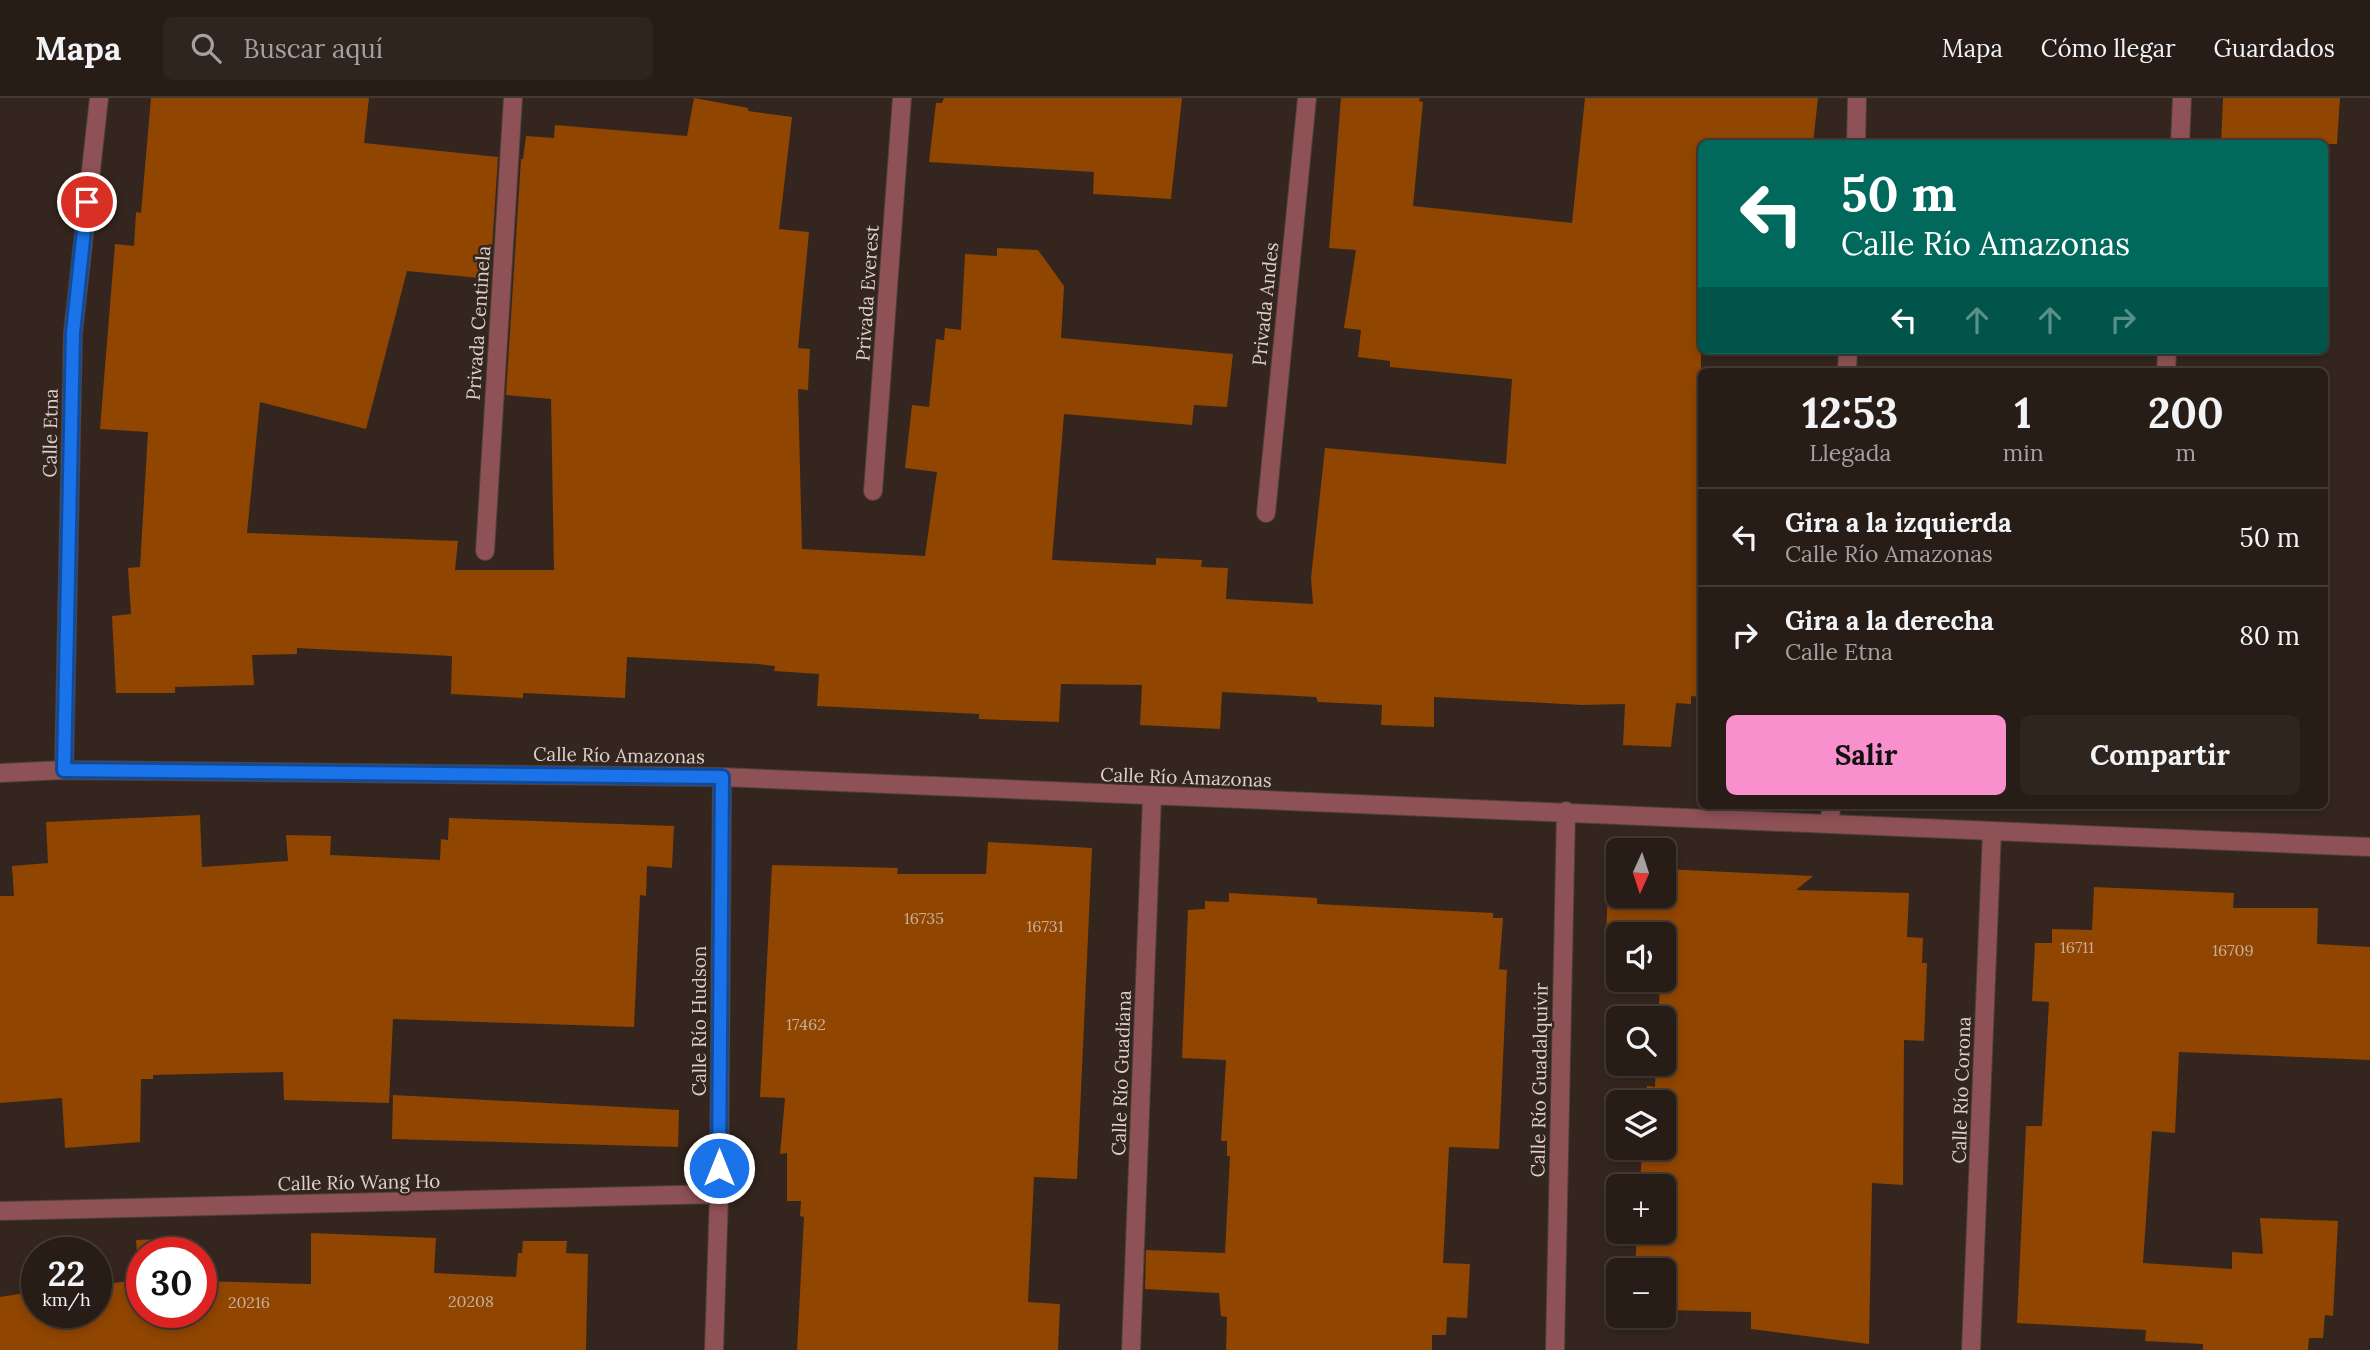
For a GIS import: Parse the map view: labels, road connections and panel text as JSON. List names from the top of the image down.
{
  "streets": {
    "street": [
      "Privada Everest",
      "Privada Andes",
      "Privada Centinela",
      "Calle Etna",
      "Calle Río Amazonas",
      "Calle Río Hudson",
      "Calle Río Guadiana",
      "Calle Río Guadalquivir",
      "Calle Río Corona",
      "Calle Río Wang Ho"
    ]
  },
  "crossings": [
    ["Calle Etna", "Calle Río Amazonas"],
    ["Calle Río Amazonas", "Calle Río Hudson"],
    ["Calle Río Amazonas", "Calle Río Guadiana"],
    ["Calle Río Amazonas", "Calle Río Guadalquivir"],
    ["Calle Río Amazonas", "Calle Río Corona"],
    ["Calle Río Hudson", "Calle Río Wang Ho"]
  ],
  "house_numbers": [
    "16735",
    "16731",
    "16711",
    "16709",
    "17462",
    "20208",
    "20216"
  ],
  "north": "bottom",
  "page": {
    "header": "Mapa",
    "search": "Buscar aquí",
    "nav": ["Mapa", "Cómo llegar", "Guardados"],
    "turn": ["50 m", "Calle Río Amazonas"],
    "eta": [
      "12:53",
      "Llegada",
      "1",
      "min",
      "200",
      "m"
    ],
    "list": [
      {
        "name": "Gira a la izquierda",
        "note": "Calle Río Amazonas",
        "value": "50 m"
      },
      {
        "name": "Gira a la derecha",
        "note": "Calle Etna",
        "value": "80 m"
      }
    ],
    "buttons": ["Salir", "Compartir"],
    "map_buttons": ["+", "−"],
    "speed": "22 km/h",
    "limit": "30"
  }
}
